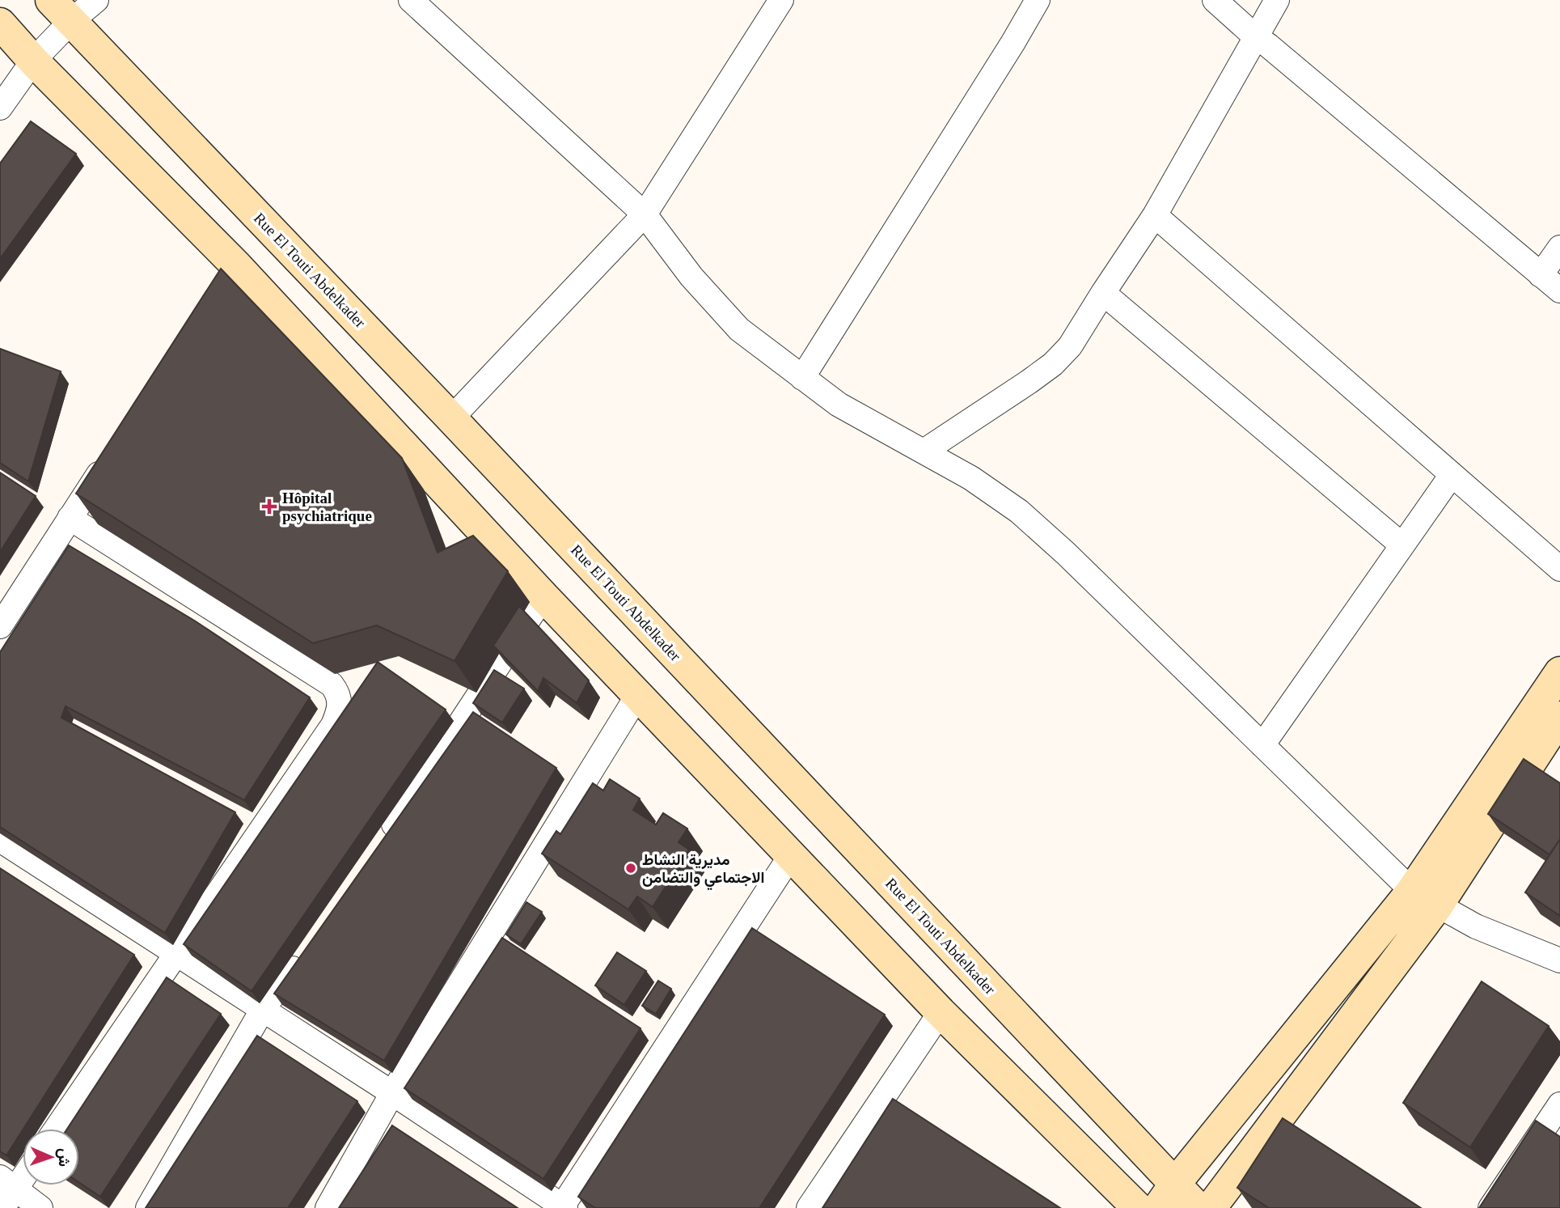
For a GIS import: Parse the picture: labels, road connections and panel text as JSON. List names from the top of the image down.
{
  "streets": {
    "street": ["Rue El Touti Abdelkader"]
  },
  "places": {
    "health": ["Hôpital psychiatrique"],
    "other": ["مديرية النشاط الاجتماعي والتضامن"]
  },
  "north": "right"
}
